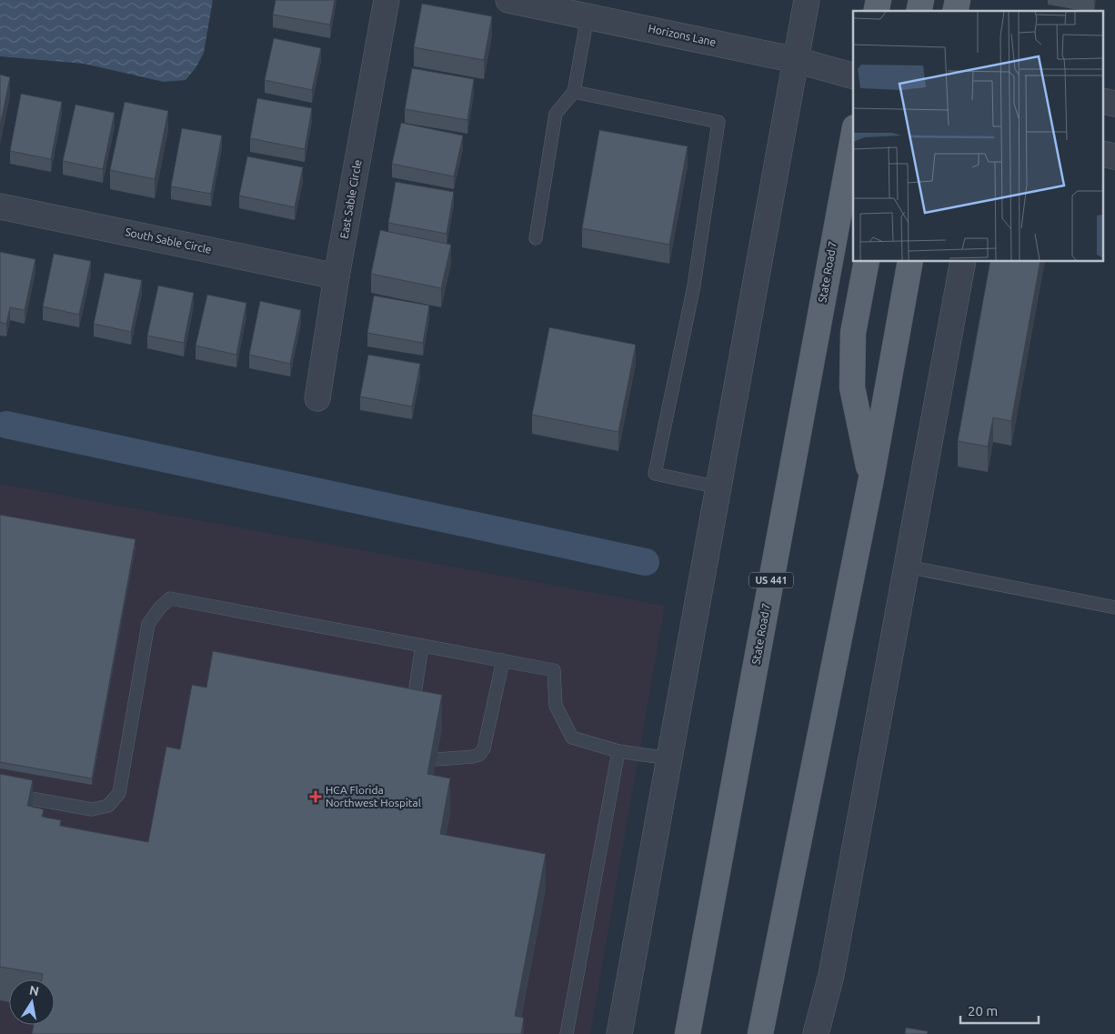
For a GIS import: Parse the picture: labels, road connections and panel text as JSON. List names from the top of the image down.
{
  "streets": {
    "main road": ["State Road 7", "US 441"],
    "street": ["Horizons Lane", "East Sable Circle", "South Sable Circle"]
  },
  "crossings": [
    ["East Sable Circle", "South Sable Circle"]
  ],
  "places": {
    "health": ["HCA Florida Northwest Hospital"]
  },
  "scale_bar": "20 m",
  "north": "top"
}
